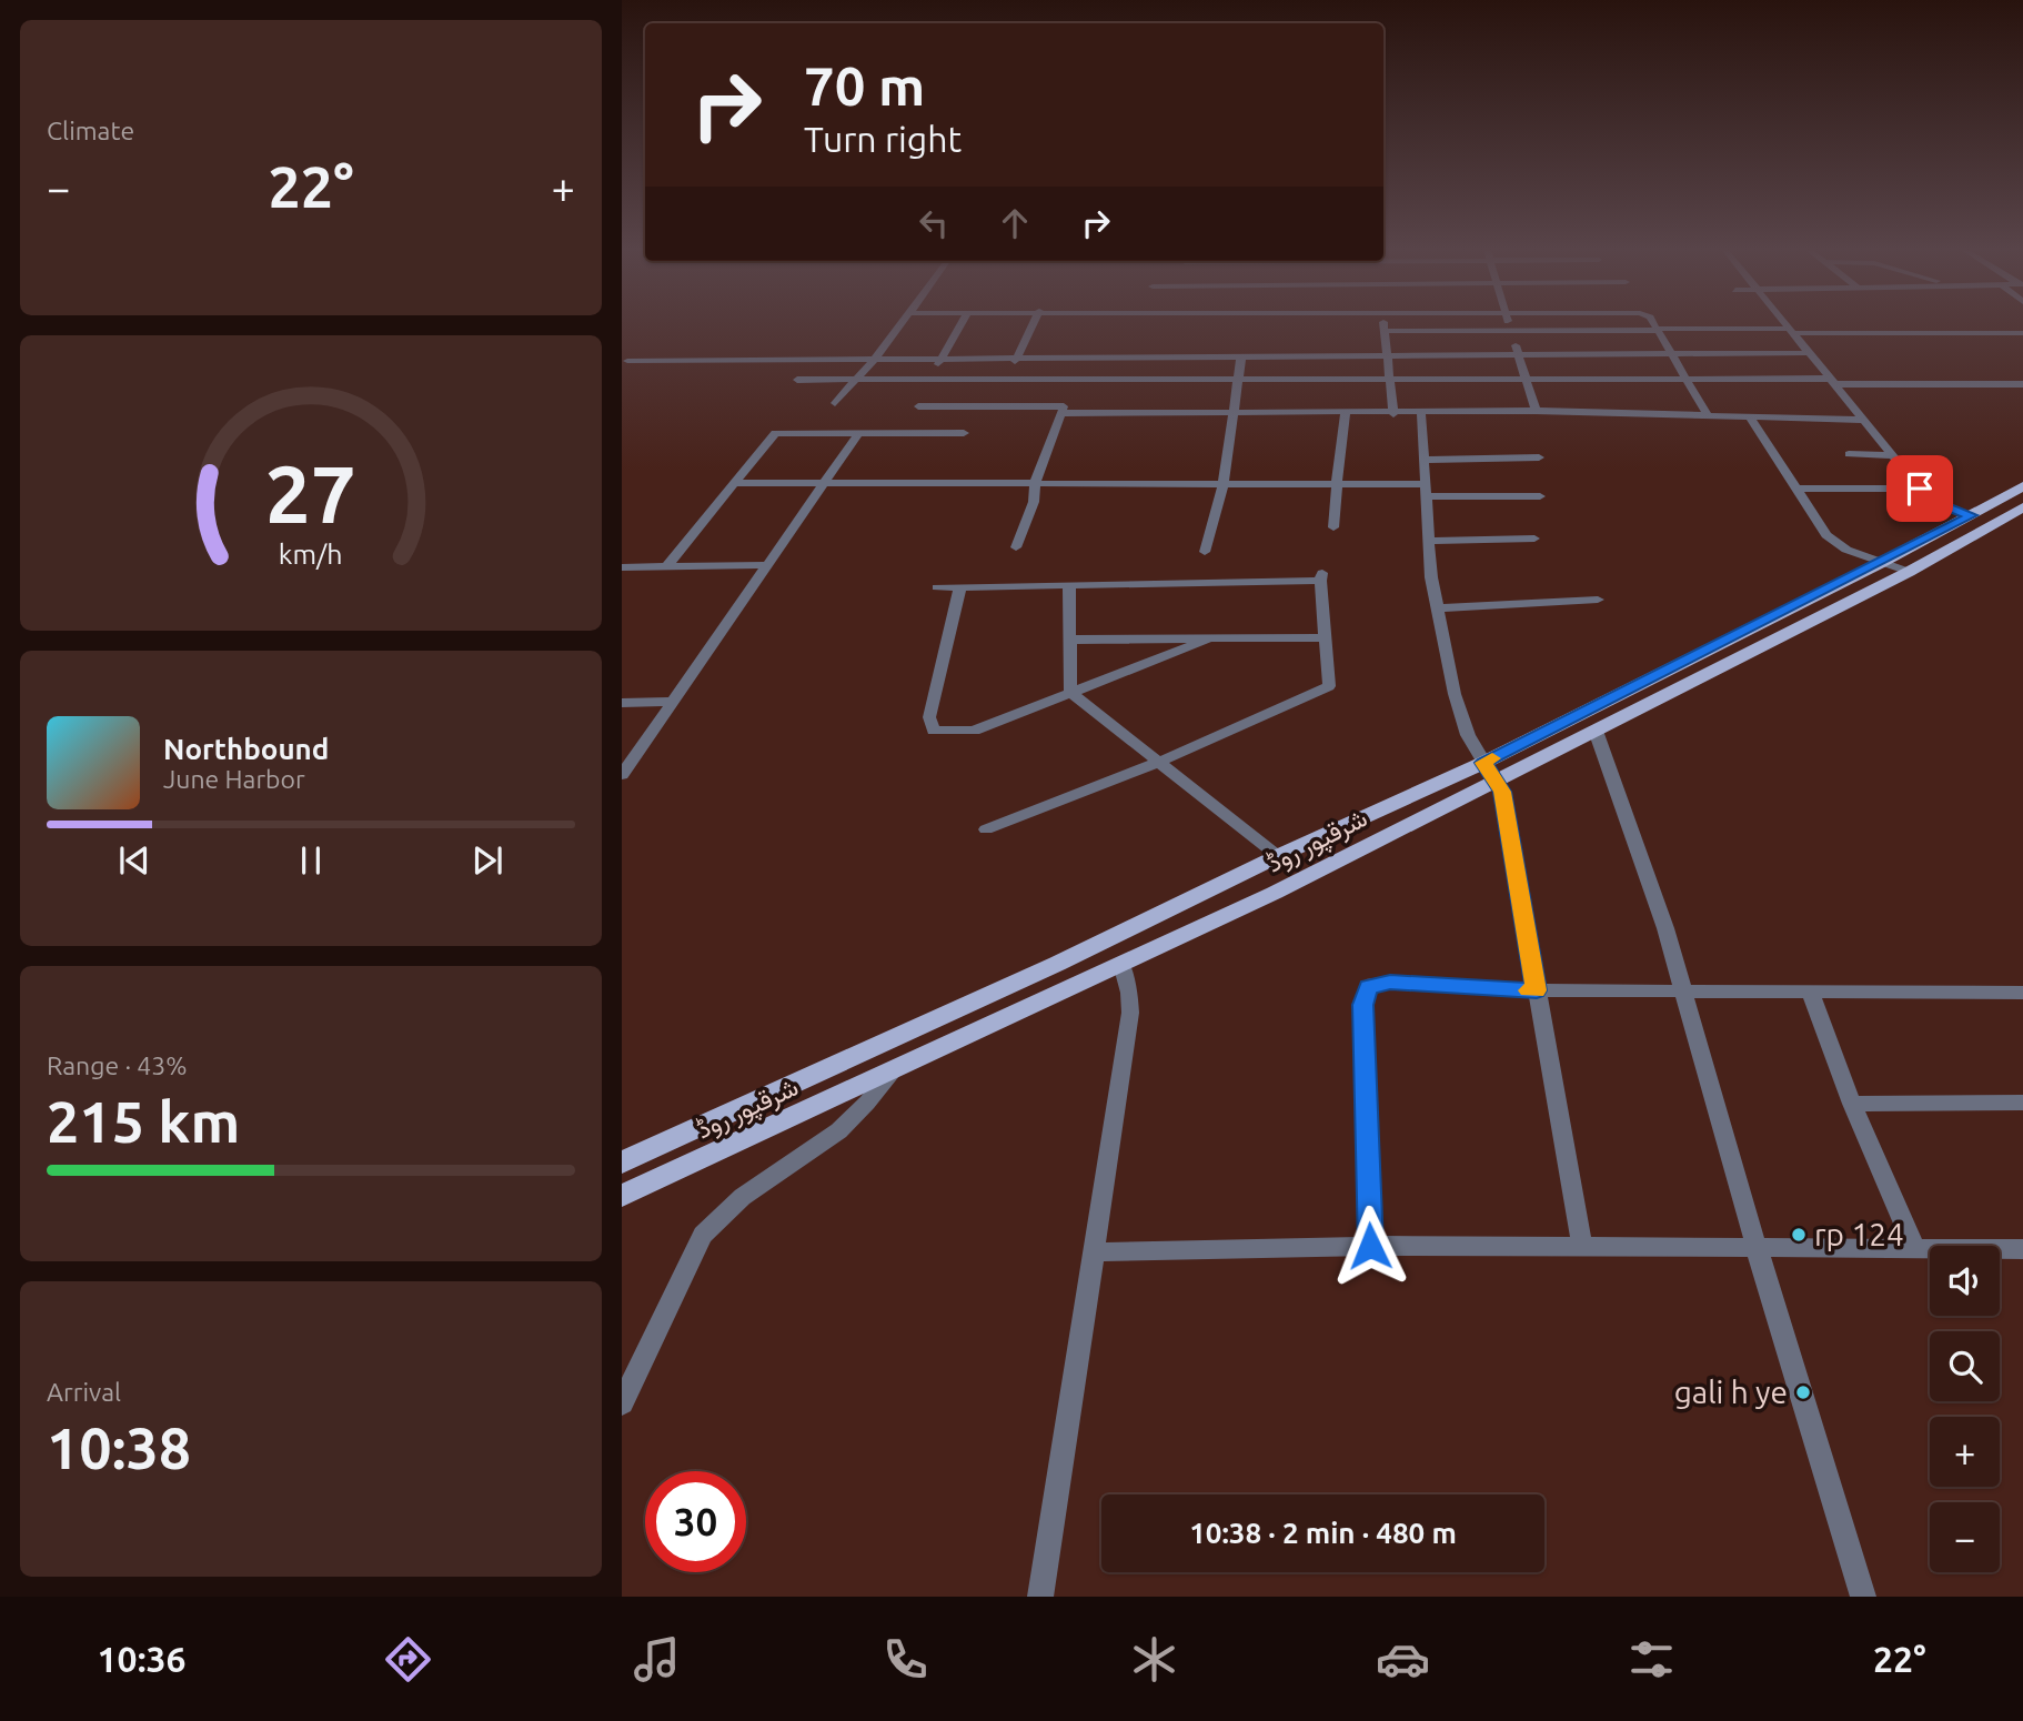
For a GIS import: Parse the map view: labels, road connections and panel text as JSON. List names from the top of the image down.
{
  "streets": {
    "main road": ["شرقپور روڈ"]
  },
  "places": ["rp 124", "gali h ye"],
  "page": {
    "tile": [
      "Climate",
      ["Range · 43%", "215 km"],
      ["Arrival", "10:38"]
    ],
    "turn": ["70 m", "Turn right"],
    "heat": ["−", "22°", "+"],
    "song": ["Northbound", "June Harbor"],
    "map_buttons": ["+", "−"],
    "limit": "30",
    "trip": "10:38 · 2 min · 480 m",
    "tabs": ["10:36", "22°"],
    "gauge": ["27", "km/h"]
  }
}
